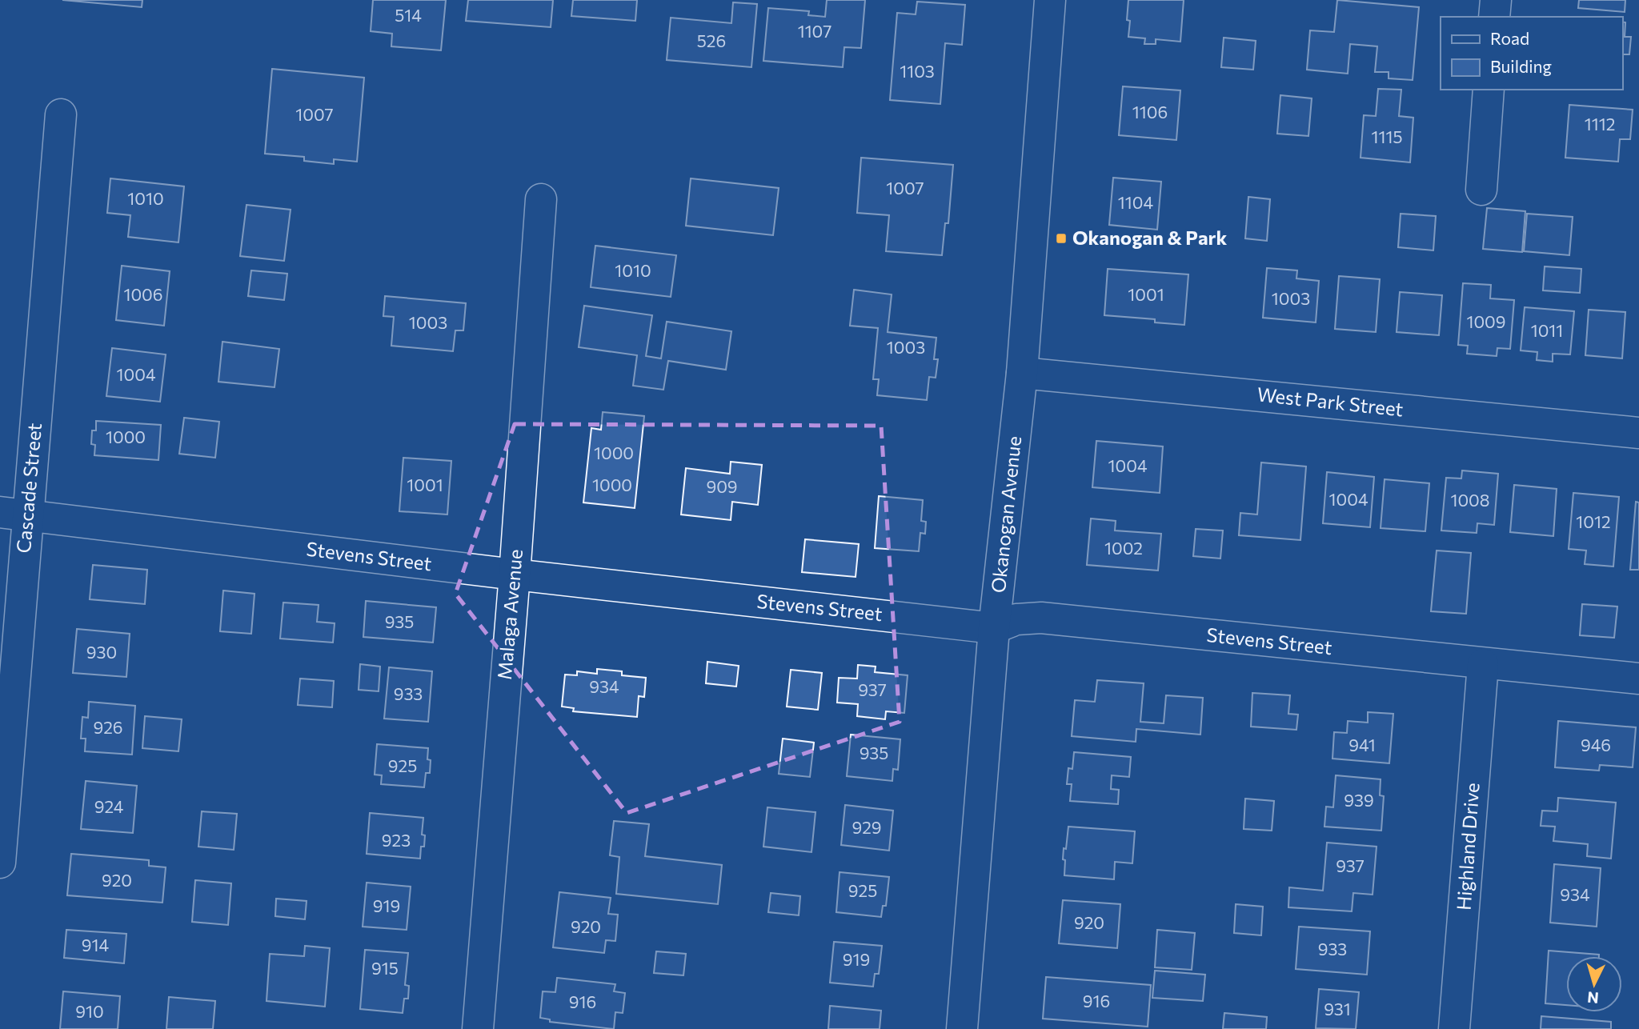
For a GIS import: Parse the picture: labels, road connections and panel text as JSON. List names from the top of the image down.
{
  "streets": {
    "street": [
      "West Park Street",
      "Cascade Street",
      "Okanogan Avenue",
      "Stevens Street",
      "Malaga Avenue",
      "Highland Drive"
    ]
  },
  "crossings": [
    ["West Park Street", "Okanogan Avenue"],
    ["Cascade Street", "Stevens Street"],
    ["Okanogan Avenue", "Stevens Street"],
    ["Stevens Street", "Malaga Avenue"],
    ["Stevens Street", "Highland Drive"]
  ],
  "places": {
    "transit": ["Okanogan & Park"]
  },
  "house_numbers": [
    "514",
    "1107",
    "526",
    "1103",
    "1106",
    "1007",
    "1112",
    "1115",
    "1007",
    "1010",
    "1104",
    "1010",
    "1006",
    "1001",
    "1003",
    "1009",
    "1003",
    "1011",
    "1003",
    "1004",
    "1000",
    "1000",
    "1004",
    "1001",
    "1000",
    "909",
    "1004",
    "1008",
    "1012",
    "1002",
    "935",
    "930",
    "934",
    "937",
    "933",
    "926",
    "941",
    "946",
    "935",
    "925",
    "939",
    "924",
    "929",
    "923",
    "937",
    "920",
    "925",
    "934",
    "919",
    "920",
    "920",
    "914",
    "933",
    "919",
    "915",
    "916",
    "916",
    "931",
    "910"
  ],
  "legend": ["Road", "Building"],
  "north": "bottom"
}
